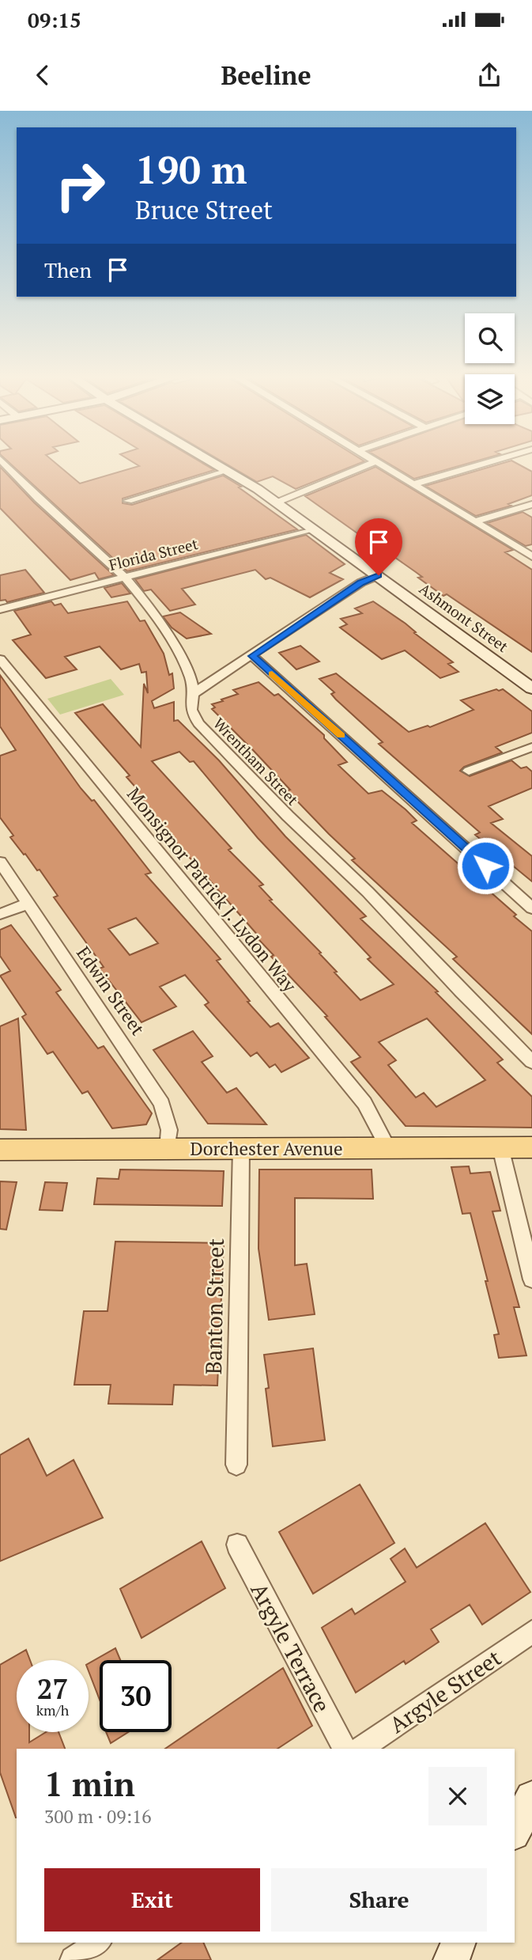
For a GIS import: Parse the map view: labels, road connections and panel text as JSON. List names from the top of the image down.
{
  "streets": {
    "main road": ["Ashmont Street", "Dorchester Avenue"],
    "street": [
      "Florida Street",
      "Wrentham Street",
      "Monsignor Patrick J. Lydon Way",
      "Edwin Street",
      "Banton Street",
      "Argyle Terrace",
      "Argyle Street"
    ]
  },
  "crossings": [
    ["Florida Street", "Ashmont Street"],
    ["Florida Street", "Wrentham Street"],
    ["Monsignor Patrick J. Lydon Way", "Dorchester Avenue"],
    ["Edwin Street", "Dorchester Avenue"],
    ["Dorchester Avenue", "Banton Street"]
  ],
  "page": {
    "status": "09:15",
    "header": "Beeline",
    "turn": ["190 m", "Bruce Street"],
    "then": "Then",
    "speed": "27 km/h",
    "limit": "30",
    "heading": ["1 min", "300 m · 09:16"],
    "buttons": ["Exit", "Share"]
  }
}
